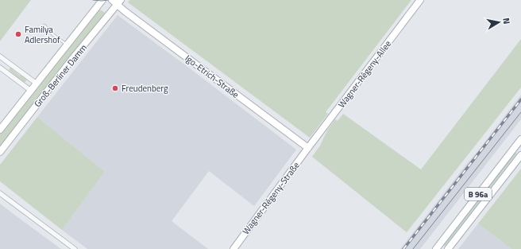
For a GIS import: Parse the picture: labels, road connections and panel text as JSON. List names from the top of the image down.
{
  "streets": {
    "main road": [
      "Wagner-Régeny-Allee",
      "Groß-Berliner Damm",
      "Igo-Etrich-Straße",
      "B 96a",
      "Wagner-Régeny-Straße"
    ]
  },
  "crossings": [
    ["Wagner-Régeny-Allee", "Igo-Etrich-Straße"],
    ["Wagner-Régeny-Allee", "Wagner-Régeny-Straße"],
    ["Groß-Berliner Damm", "Igo-Etrich-Straße"],
    ["Igo-Etrich-Straße", "Wagner-Régeny-Straße"]
  ],
  "places": ["Familya Adlershof", "Freudenberg"],
  "north": "right"
}
